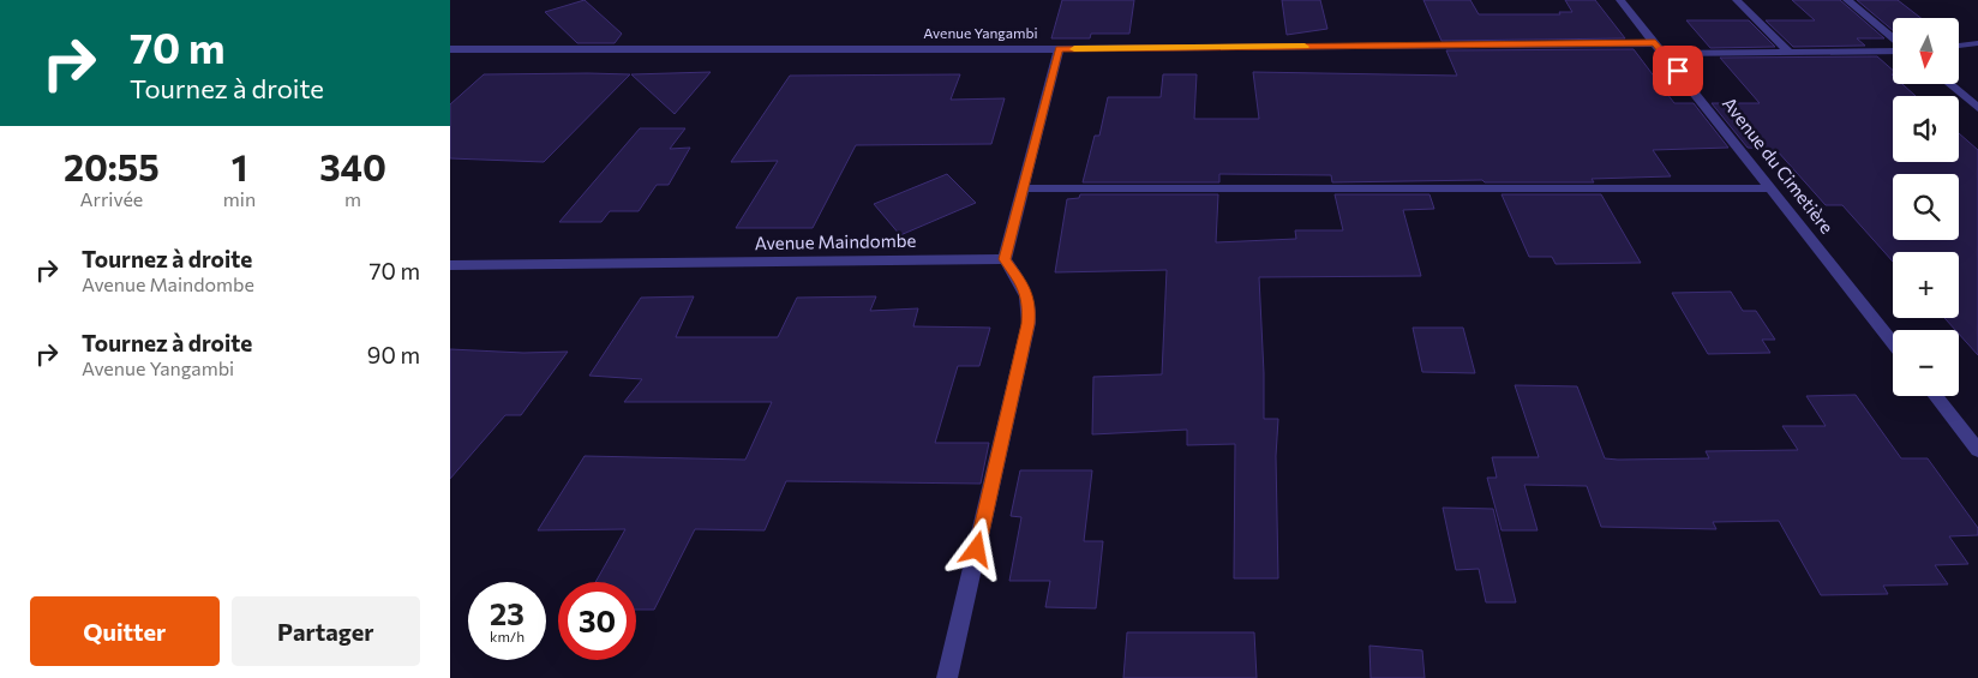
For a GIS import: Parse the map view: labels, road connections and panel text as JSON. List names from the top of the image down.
{
  "streets": {
    "street": ["Avenue Yangambi", "Avenue du Cimetière", "Avenue Maindombe"]
  },
  "crossings": [
    ["Avenue Yangambi", "Avenue du Cimetière"]
  ],
  "north": "bottom",
  "page": {
    "turn": ["70 m", "Tournez à droite"],
    "map_buttons": ["+", "−"],
    "eta": [
      "20:55",
      "Arrivée",
      "1",
      "min",
      "340",
      "m"
    ],
    "list": [
      {
        "name": "Tournez à droite",
        "note": "Avenue Maindombe",
        "value": "70 m"
      },
      {
        "name": "Tournez à droite",
        "note": "Avenue Yangambi",
        "value": "90 m"
      }
    ],
    "speed": "23 km/h",
    "limit": "30",
    "buttons": ["Quitter", "Partager"]
  }
}
